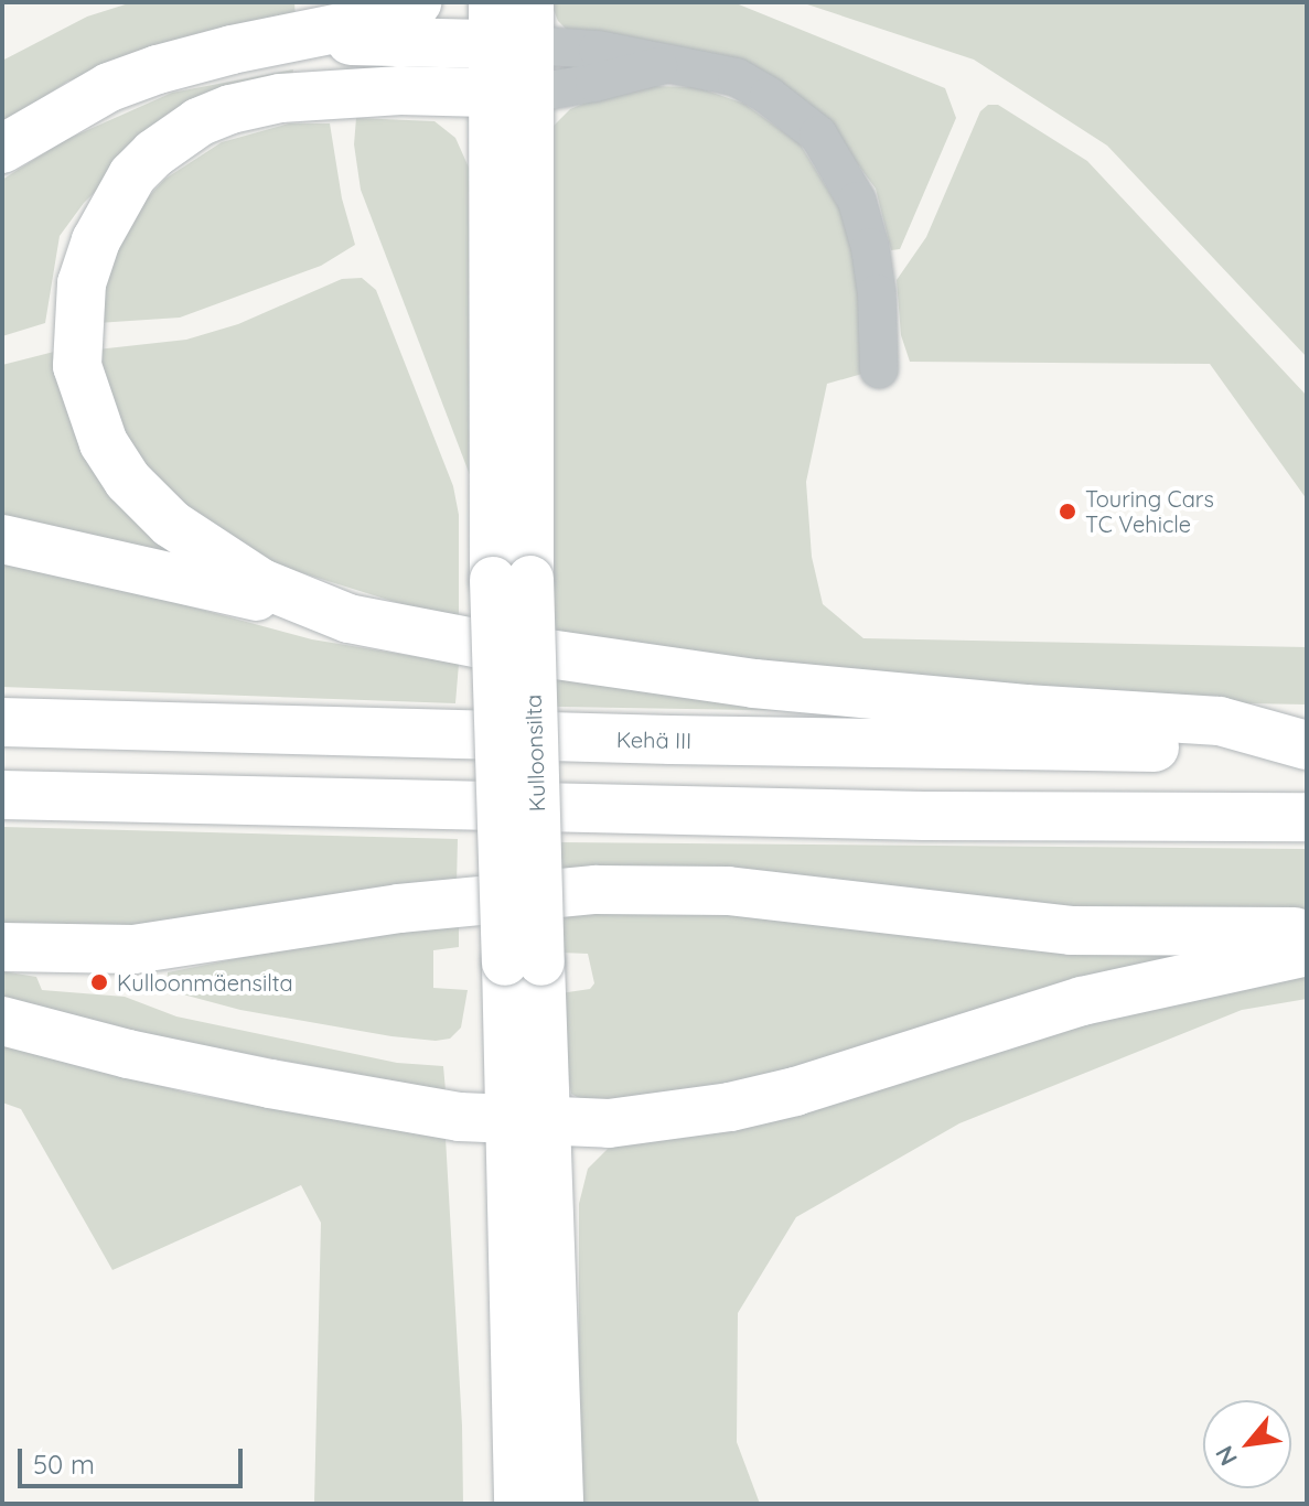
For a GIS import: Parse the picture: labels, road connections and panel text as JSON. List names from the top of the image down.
{
  "streets": {
    "highway": ["Kehä III"],
    "main road": ["Kulloonsilta"]
  },
  "places": ["Touring Cars TC Vehicle", "Kulloonmäensilta"],
  "scale_bar": "50 m",
  "north": "bottom left"
}
